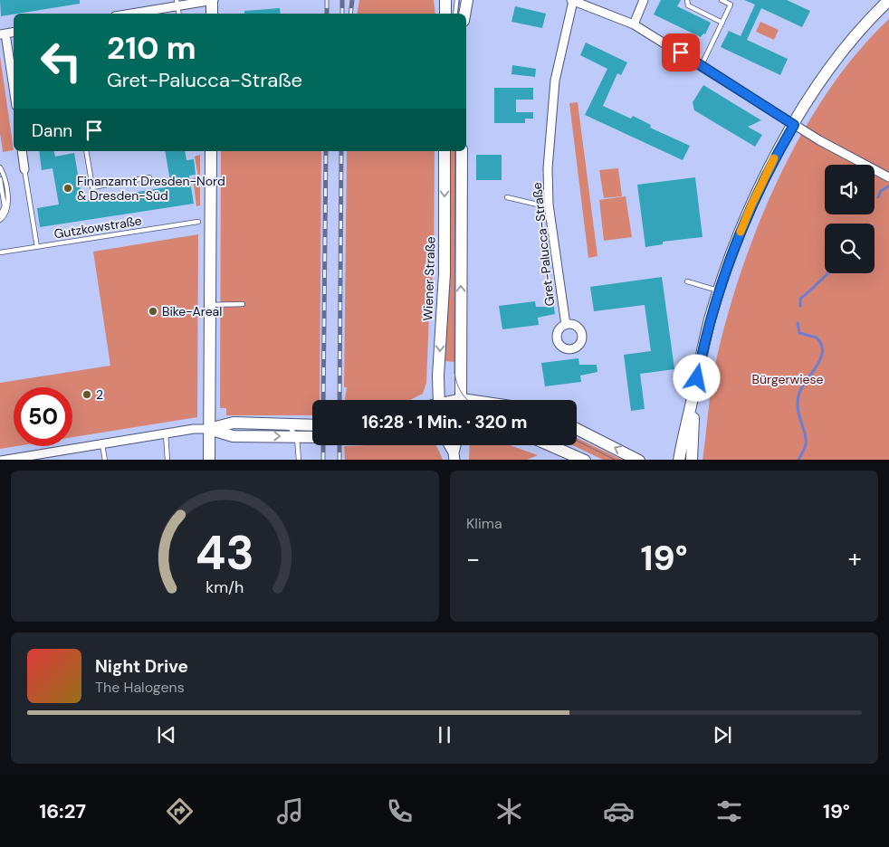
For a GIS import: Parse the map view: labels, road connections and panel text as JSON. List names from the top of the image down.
{
  "streets": {
    "main road": ["Wiener Straße"],
    "street": ["Gret-Palucca-Straße"],
    "lane": ["Gutzkowstraße"]
  },
  "parks": ["Bürgerwiese"],
  "places": ["Finanzamt Dresden-Nord & Dresden-Süd", "Bike-Areal", "2"],
  "page": {
    "turn": ["210 m", "Gret-Palucca-Straße"],
    "then": "Dann",
    "limit": "50",
    "trip": "16:28 · 1 Min. · 320 m",
    "tile": "Klima",
    "heat": ["−", "19°", "+"],
    "song": ["Night Drive", "The Halogens"],
    "tabs": ["16:27", "19°"],
    "gauge": ["43", "km/h"]
  }
}
